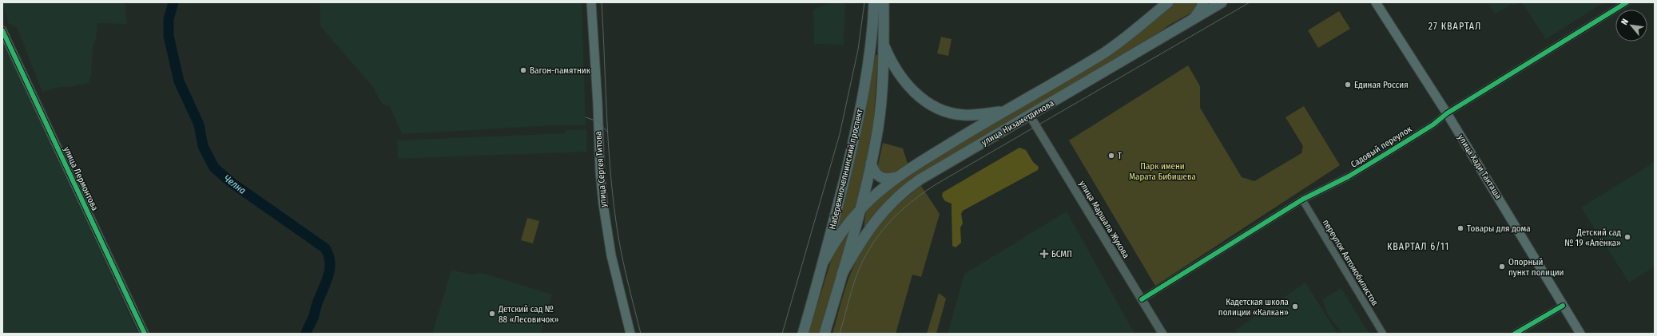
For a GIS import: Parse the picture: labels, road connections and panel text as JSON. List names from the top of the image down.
{
  "streets": {
    "main road": [
      "улица Низаметдинова",
      "улица Хади Такташа",
      "улица Сергея Титова",
      "Набережночелнинский проспект"
    ],
    "street": [
      "Садовый переулок",
      "улица Лермонтова",
      "улица Маршала Жукова",
      "переулок Автомобилистов"
    ]
  },
  "crossings": [
    ["улица Низаметдинова", "Набережночелнинский проспект"],
    ["улица Низаметдинова", "улица Маршала Жукова"],
    ["Садовый переулок", "улица Хади Такташа"],
    ["Садовый переулок", "улица Маршала Жукова"],
    ["Садовый переулок", "переулок Автомобилистов"]
  ],
  "districts": ["27 КВАРТАЛ", "КВАРТАЛ 6/11"],
  "water": ["Челна"],
  "parks": ["Парк имени Марата Бибишева"],
  "places": {
    "other": [
      "Вагон-памятник",
      "Единая Россия",
      "Т",
      "Товары для дома",
      "Детский сад № 19 «Алёнка»",
      "Опорный пункт полиции",
      "Кадетская школа полиции «Калкан»",
      "Детский сад № 88 «Лесовичок»"
    ],
    "health": ["БСМП"]
  },
  "north": "top left"
}
